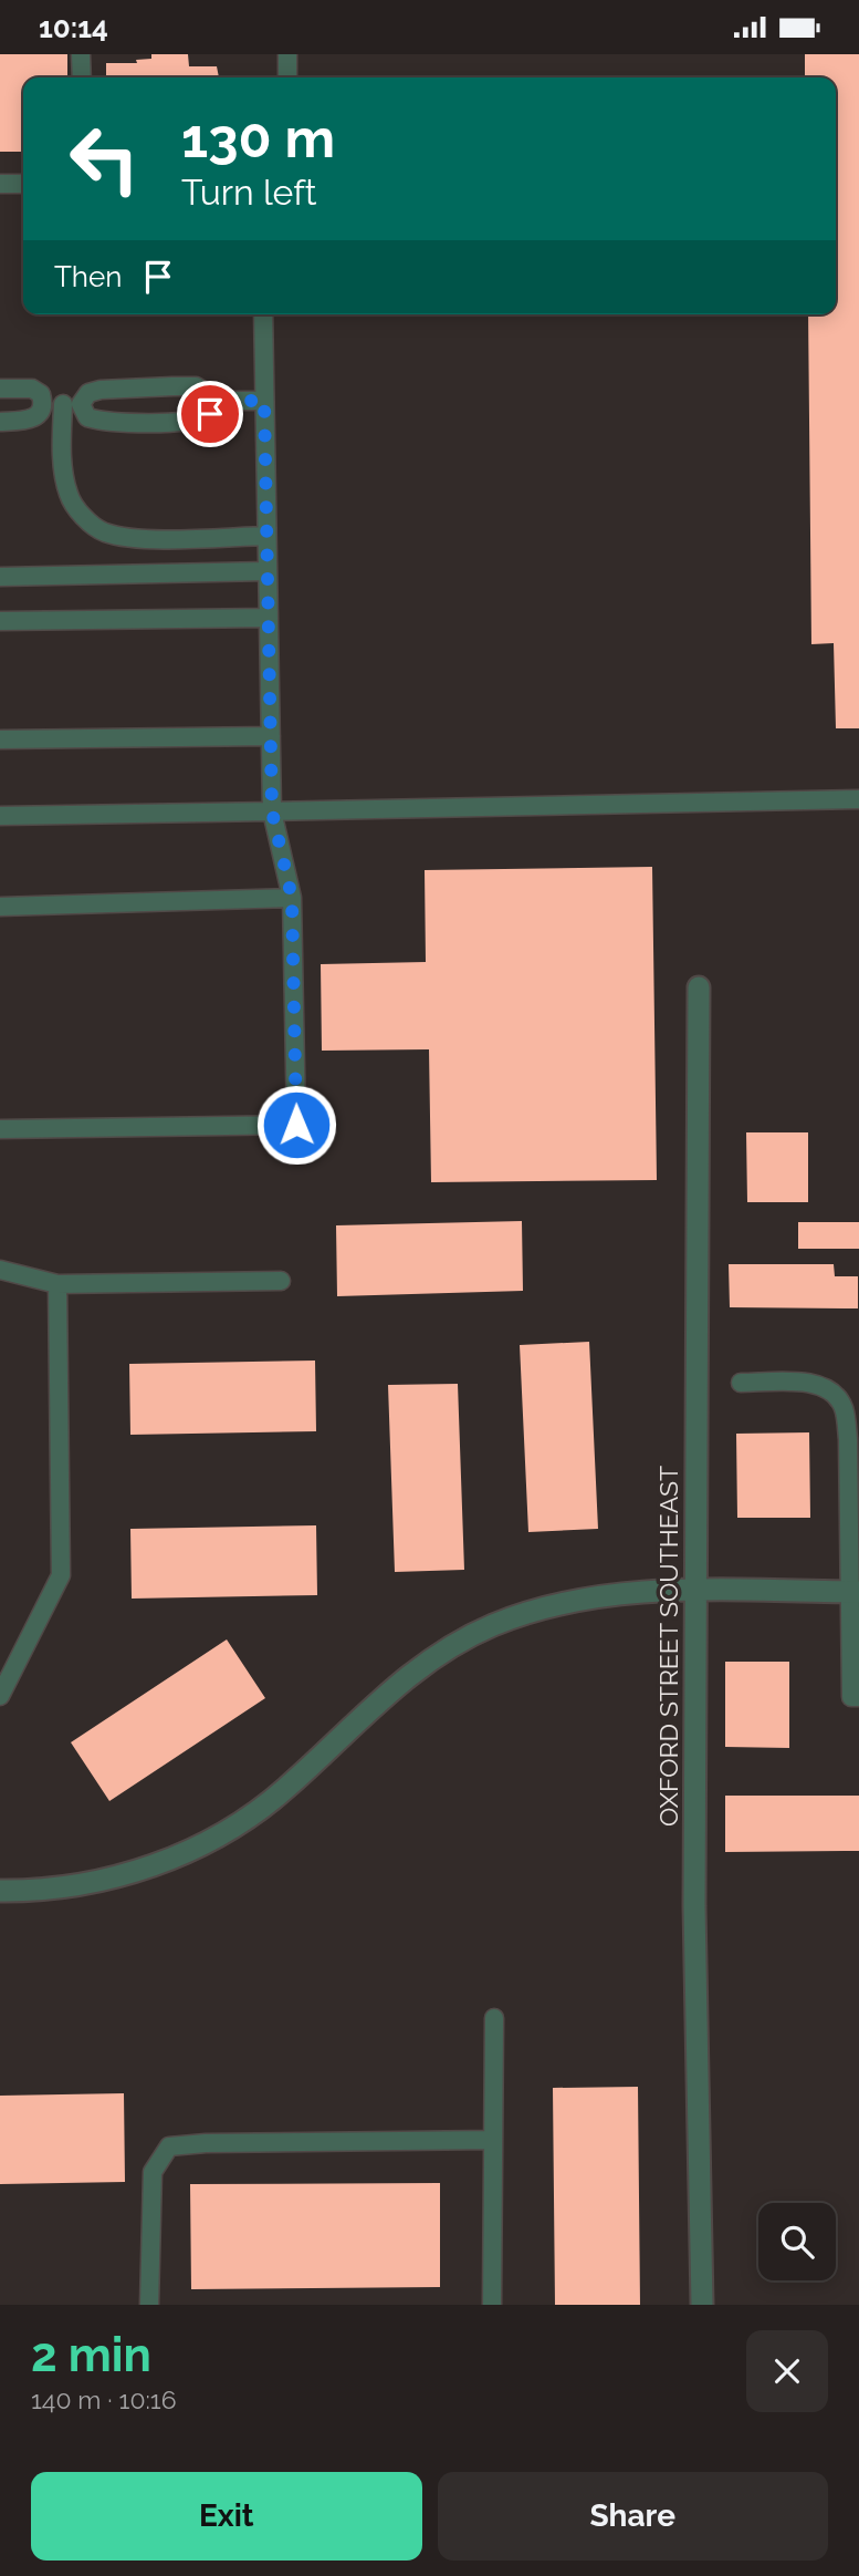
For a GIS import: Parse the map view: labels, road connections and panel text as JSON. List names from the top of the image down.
{
  "streets": {
    "street": ["OXFORD STREET SOUTHEAST"]
  },
  "page": {
    "status": "10:14",
    "turn": ["130 m", "Turn left"],
    "then": "Then",
    "heading": ["2 min", "140 m · 10:16"],
    "buttons": ["Exit", "Share"]
  }
}
